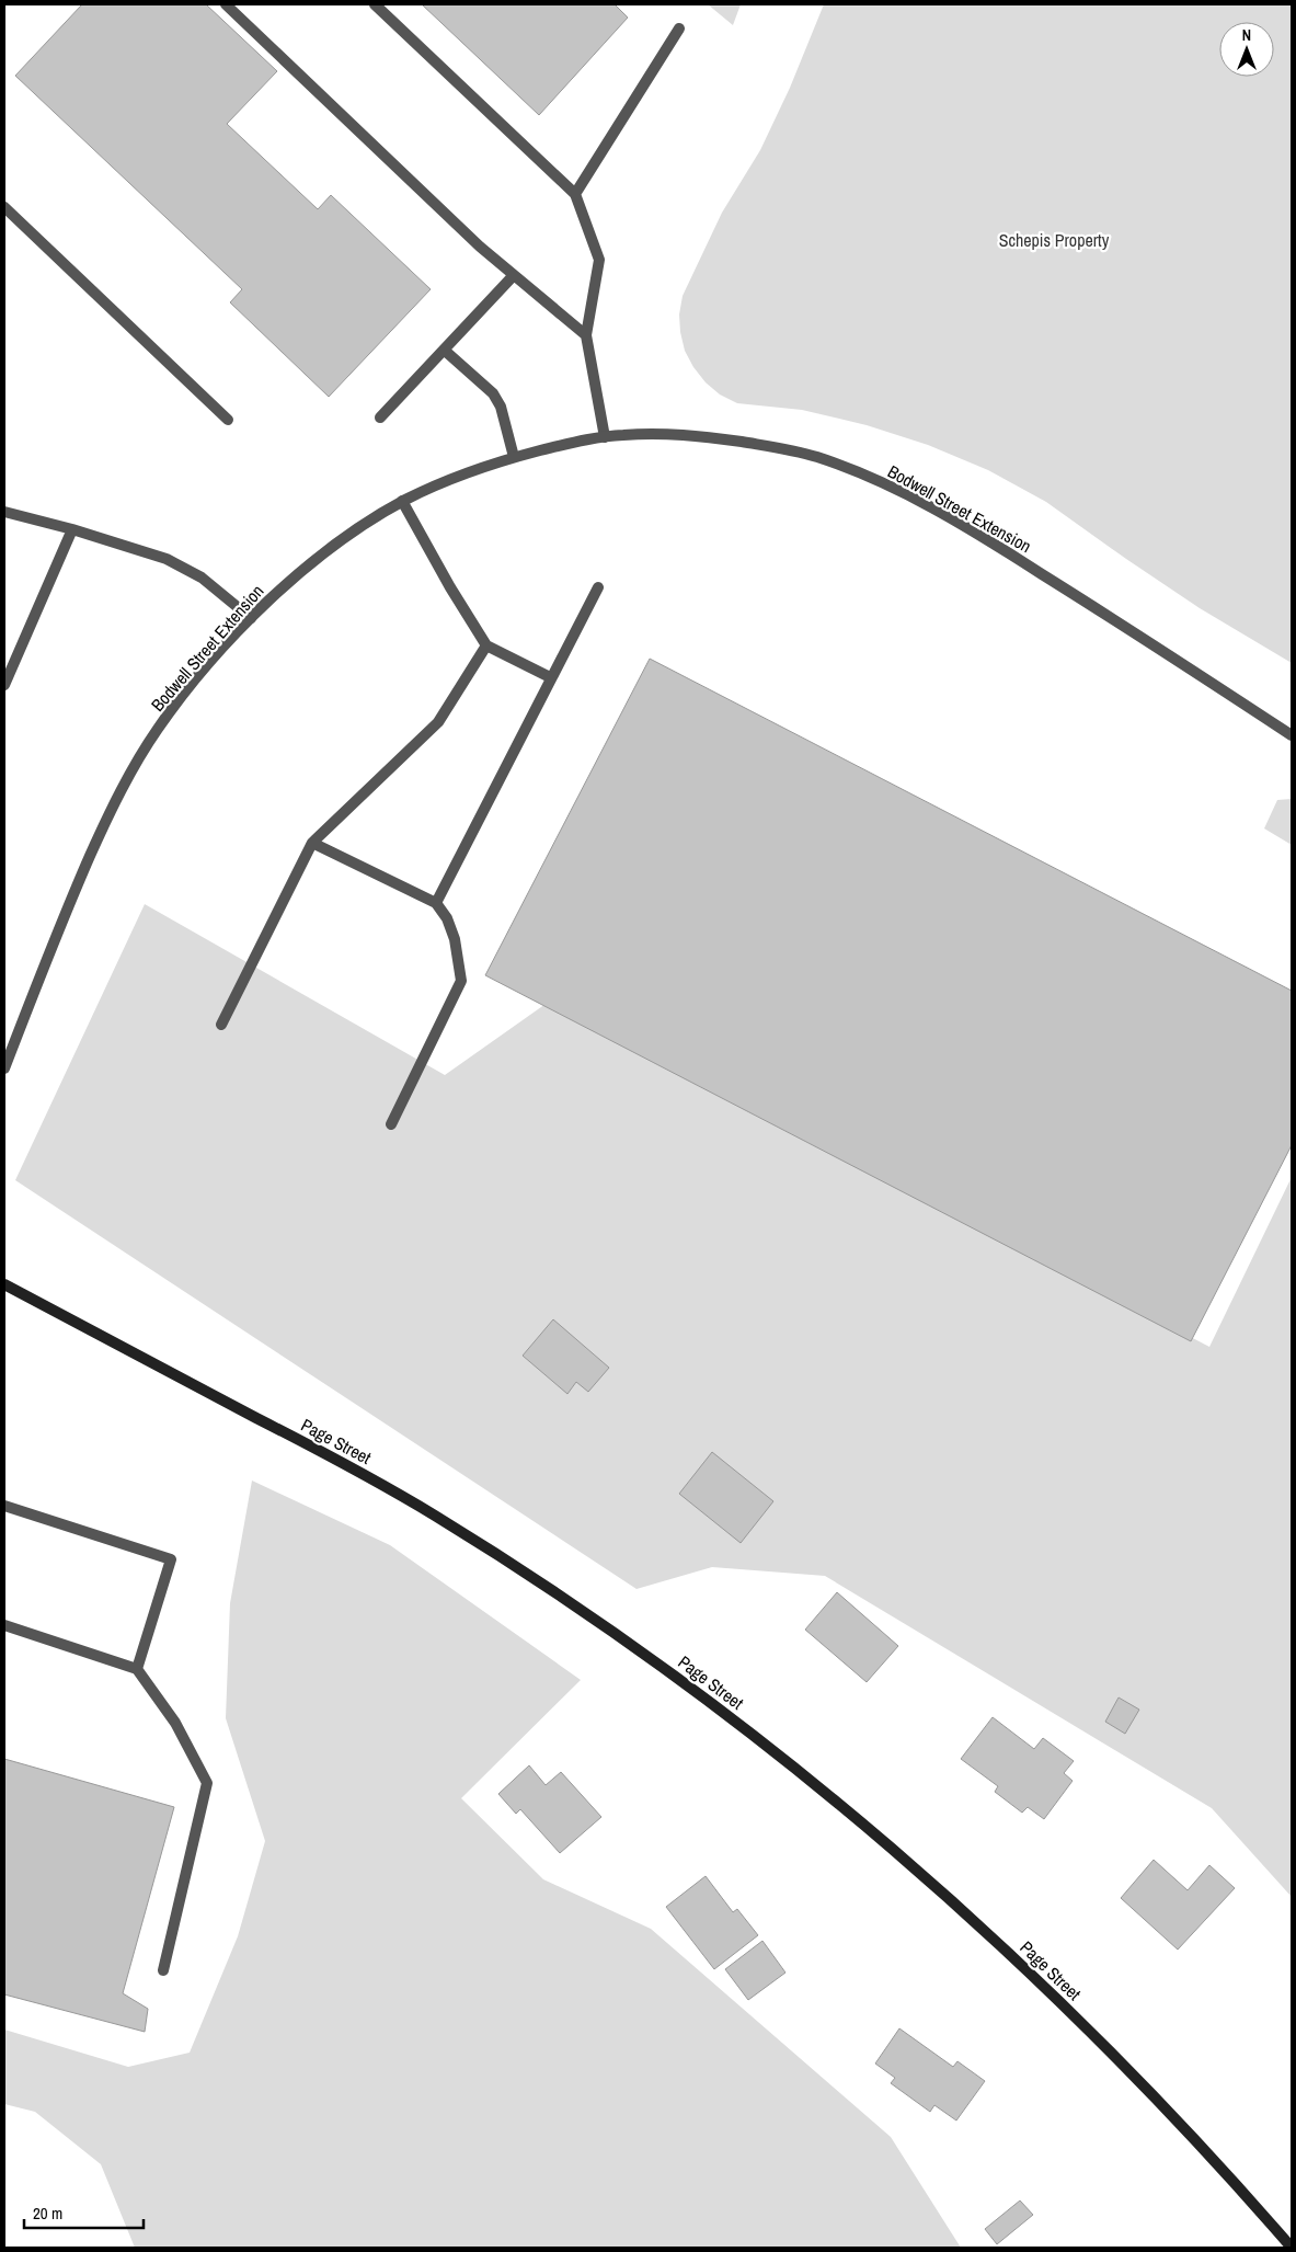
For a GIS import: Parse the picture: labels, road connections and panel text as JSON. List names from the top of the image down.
{
  "streets": {
    "main road": ["Page Street"],
    "street": ["Bodwell Street Extension"]
  },
  "parks": ["Schepis Property"],
  "scale_bar": "20 m",
  "north": "top"
}
